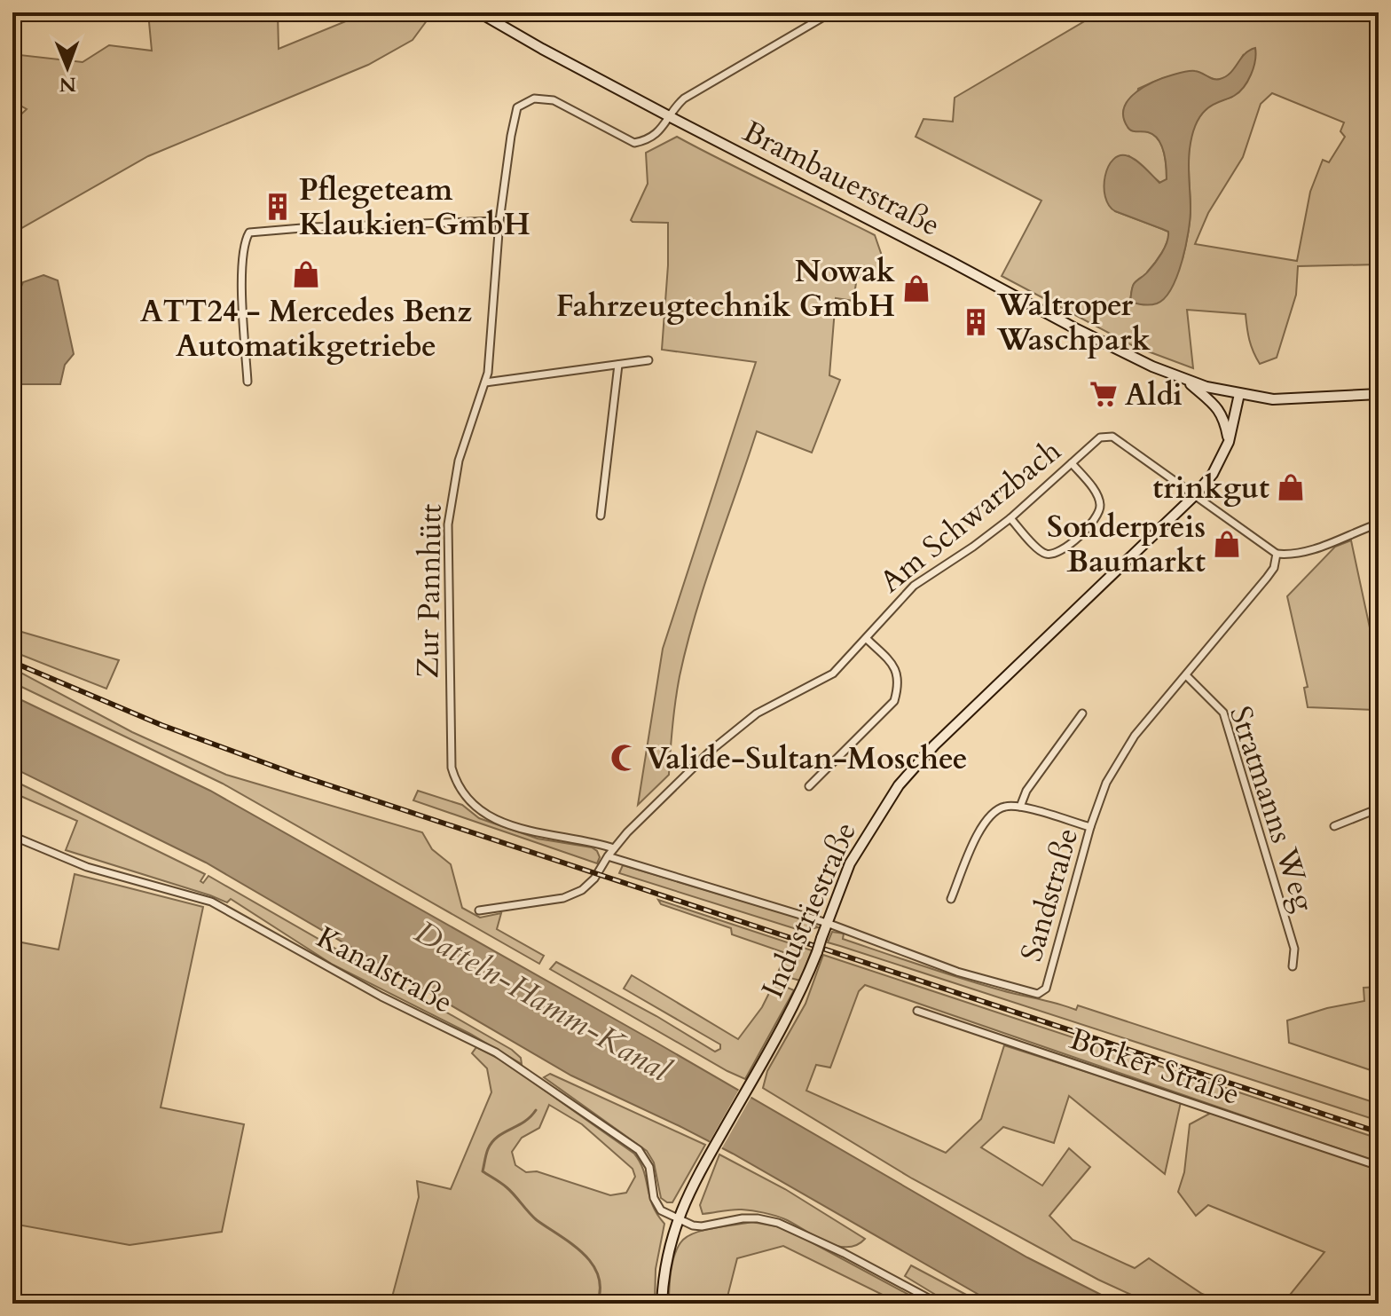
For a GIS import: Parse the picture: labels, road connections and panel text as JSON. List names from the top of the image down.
{
  "streets": {
    "main road": ["Brambauerstraße", "Industriestraße"],
    "street": [
      "Am Schwarzbach",
      "Zur Pannhütt",
      "Stratmanns Weg",
      "Sandstraße",
      "Kanalstraße",
      "Borker Straße"
    ]
  },
  "crossings": [
    ["Brambauerstraße", "Zur Pannhütt"],
    ["Brambauerstraße", "Industriestraße"],
    ["Am Schwarzbach", "Zur Pannhütt"],
    ["Am Schwarzbach", "Sandstraße"],
    ["Am Schwarzbach", "Industriestraße"],
    ["Stratmanns Weg", "Sandstraße"],
    ["Sandstraße", "Industriestraße"],
    ["Industriestraße", "Kanalstraße"]
  ],
  "water": ["Datteln-Hamm-Kanal"],
  "places": {
    "building": ["Pflegeteam Klaukien GmbH", "Waltroper Waschpark"],
    "shop": [
      "ATT24 - Mercedes Benz Automatikgetriebe",
      "Nowak Fahrzeugtechnik GmbH",
      "trinkgut",
      "Sonderpreis Baumarkt"
    ],
    "supermarket": ["Aldi"],
    "mosque": ["Valide-Sultan-Moschee"]
  },
  "north": "bottom"
}
